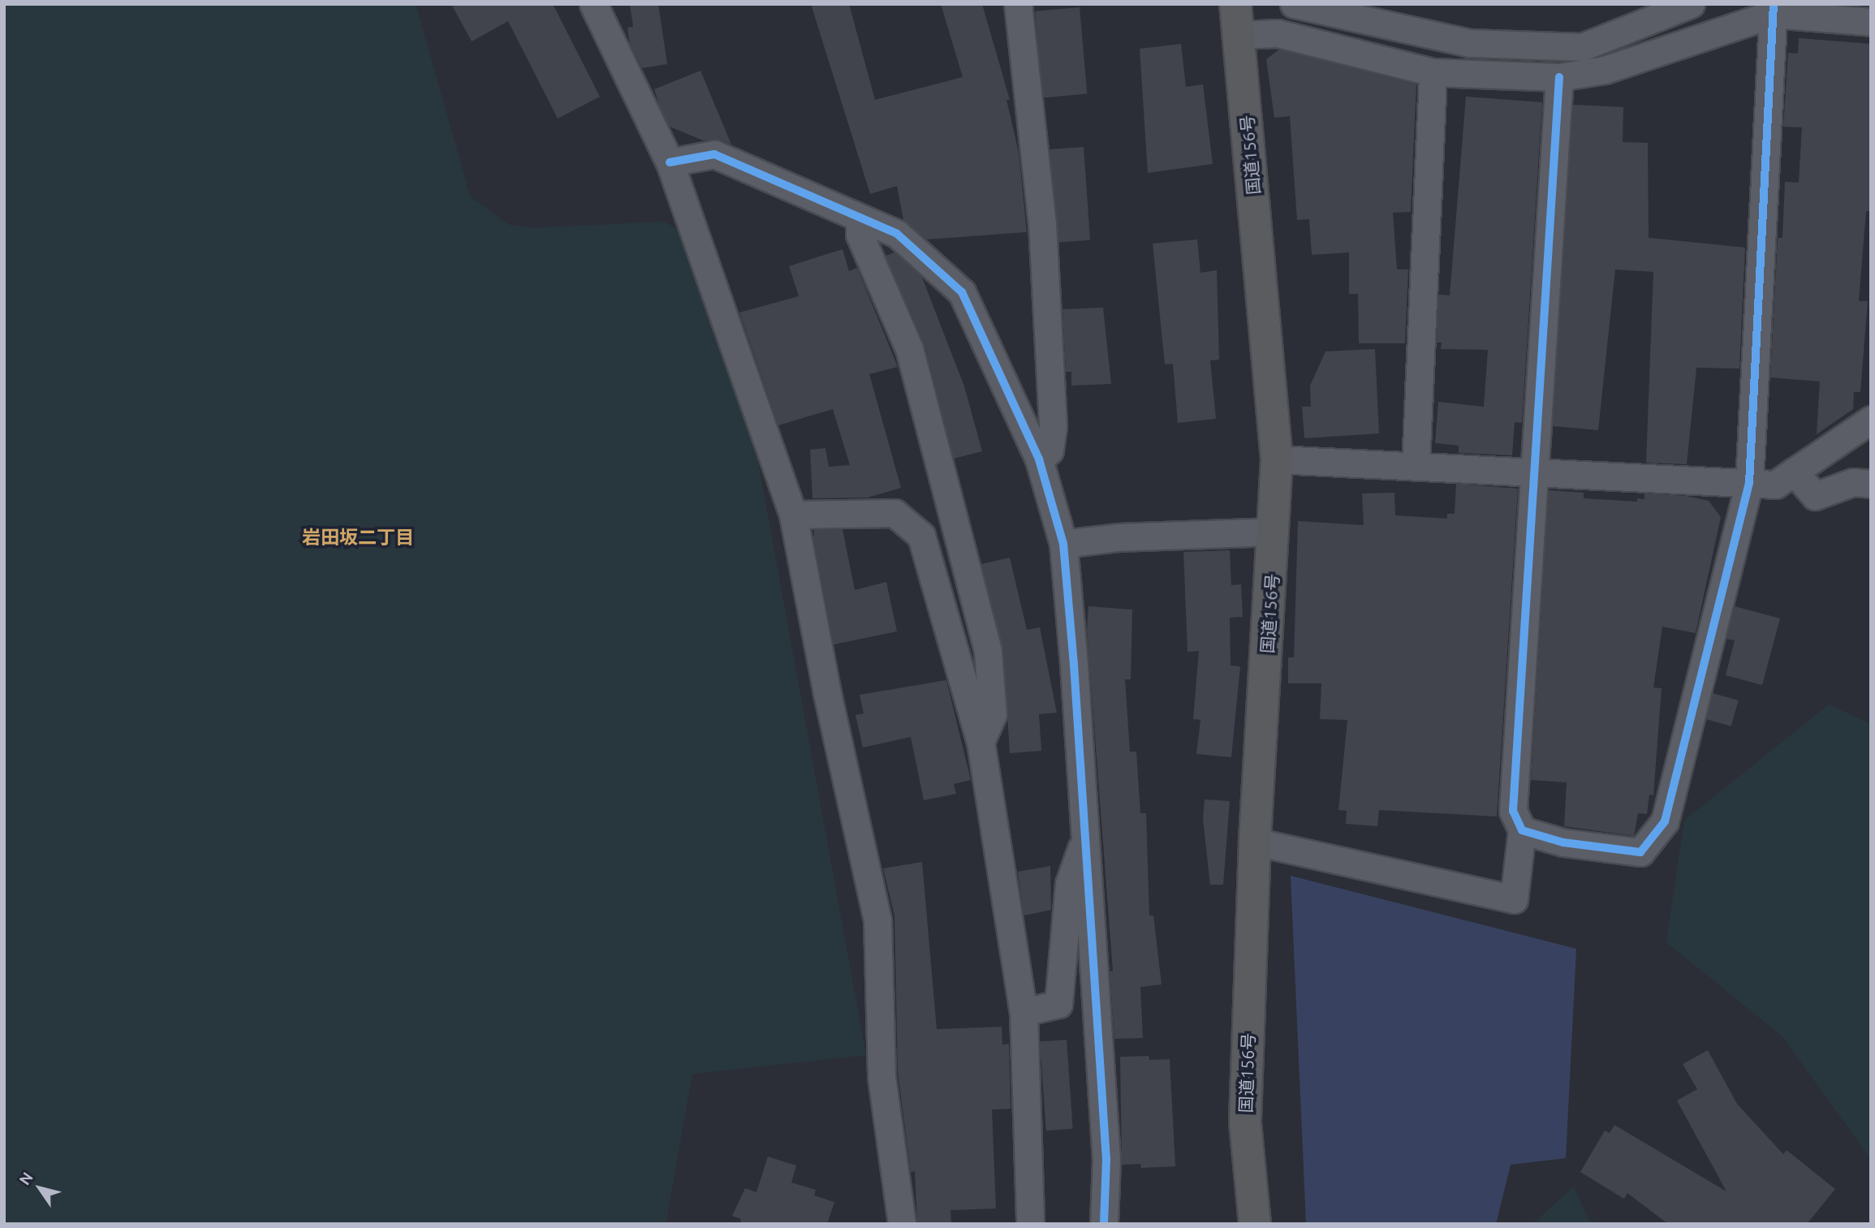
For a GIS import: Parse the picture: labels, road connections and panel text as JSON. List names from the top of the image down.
{
  "streets": {
    "highway": ["国道156号"]
  },
  "districts": ["岩田坂二丁目"],
  "north": "top left"
}
